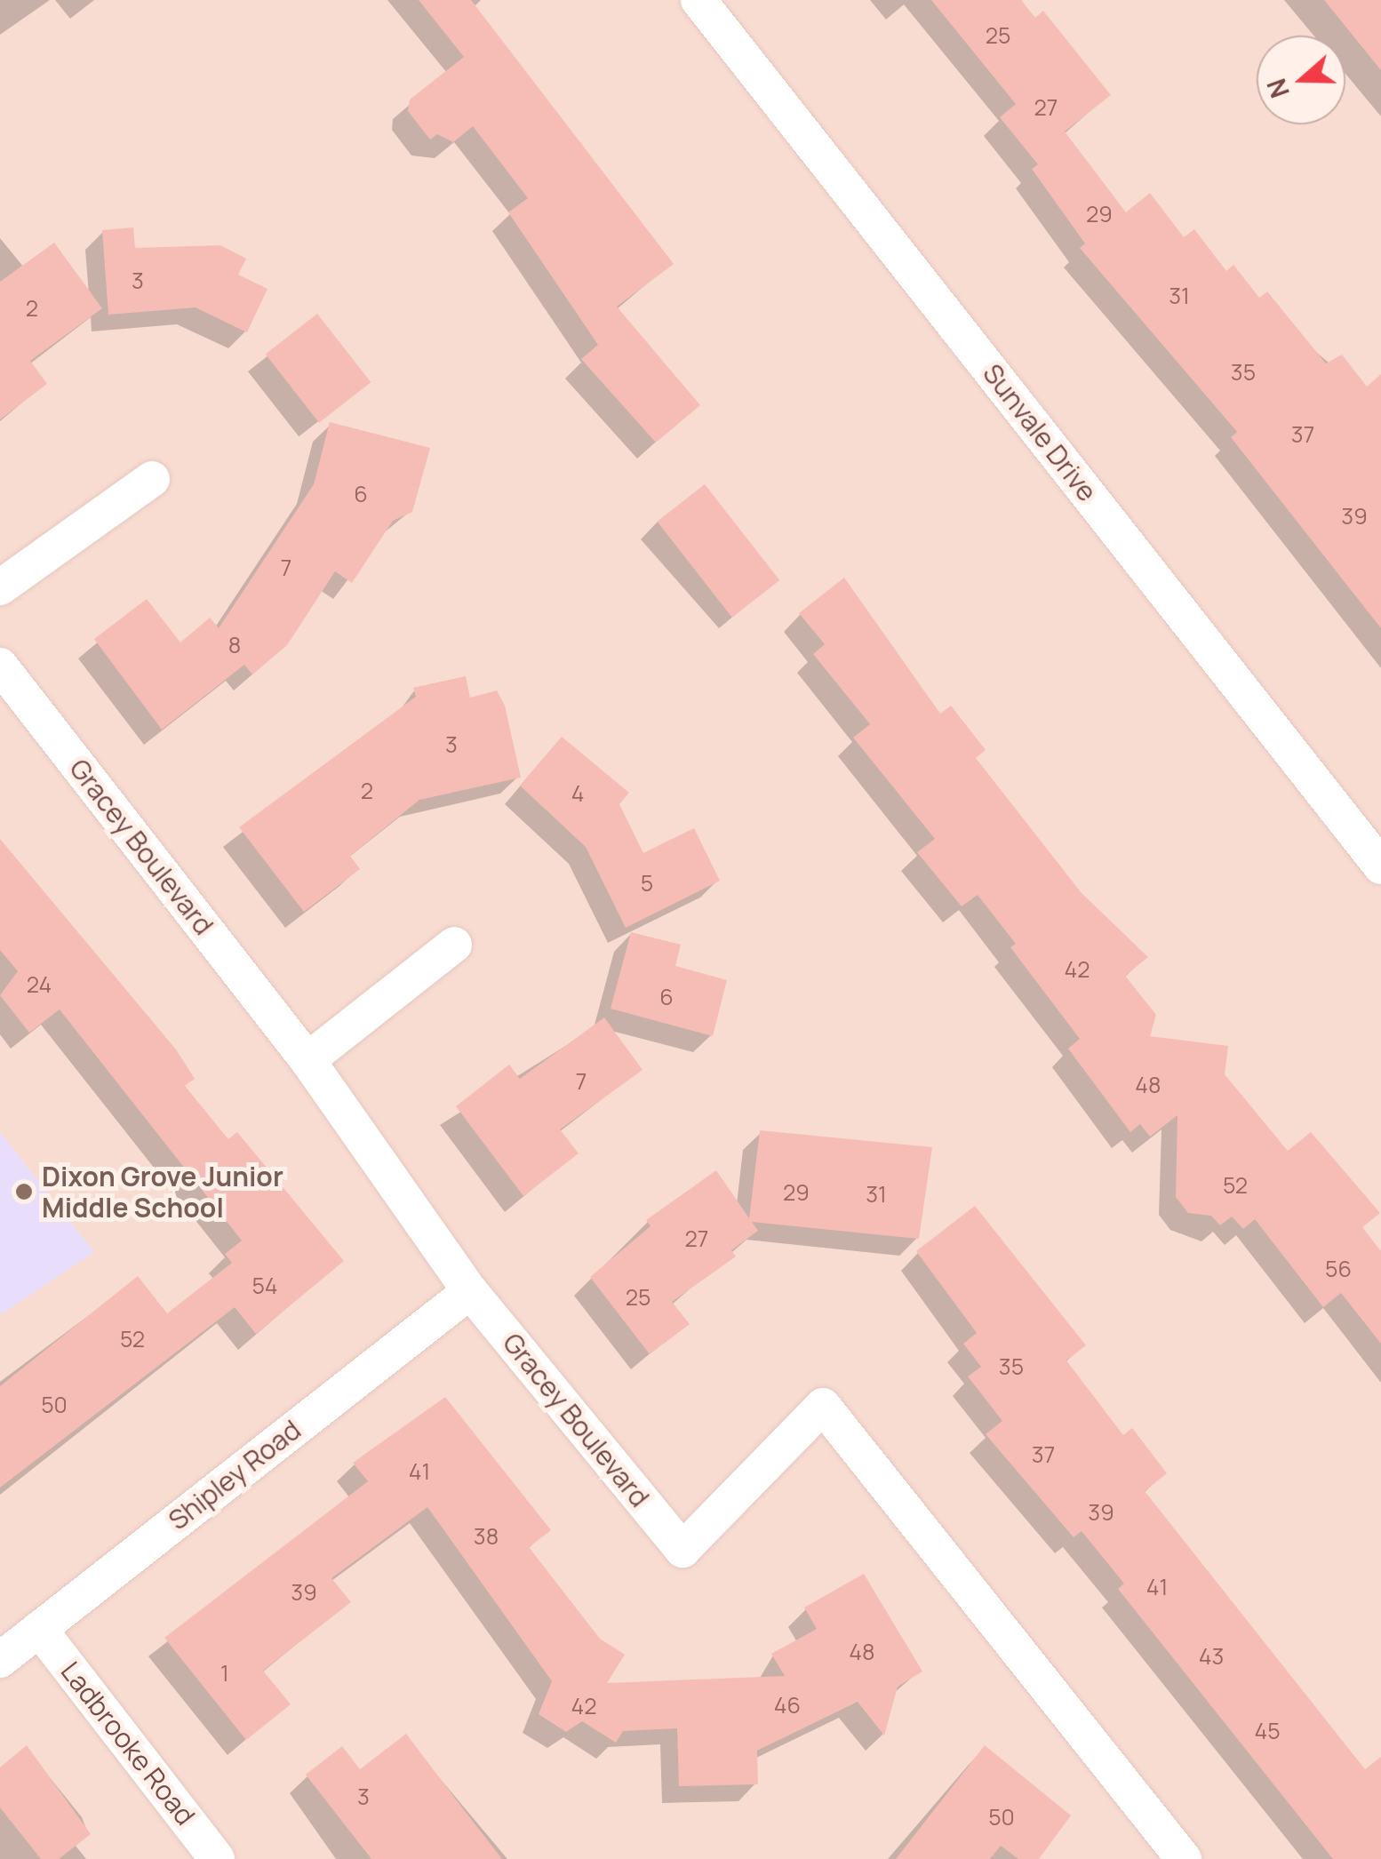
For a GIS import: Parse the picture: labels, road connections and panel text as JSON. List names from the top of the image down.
{
  "streets": {
    "street": [
      "Sunvale Drive",
      "Gracey Boulevard",
      "Shipley Road",
      "Ladbrooke Road"
    ]
  },
  "crossings": [
    ["Gracey Boulevard", "Shipley Road"],
    ["Shipley Road", "Ladbrooke Road"]
  ],
  "places": ["Dixon Grove Junior Middle School"],
  "house_numbers": [
    "25",
    "27",
    "29",
    "3",
    "31",
    "2",
    "35",
    "37",
    "6",
    "39",
    "7",
    "8",
    "3",
    "2",
    "4",
    "5",
    "42",
    "24",
    "6",
    "7",
    "48",
    "52",
    "29",
    "31",
    "27",
    "56",
    "54",
    "25",
    "52",
    "35",
    "50",
    "37",
    "41",
    "39",
    "38",
    "41",
    "39",
    "48",
    "43",
    "1",
    "46",
    "42",
    "45",
    "3",
    "50"
  ],
  "north": "left"
}
